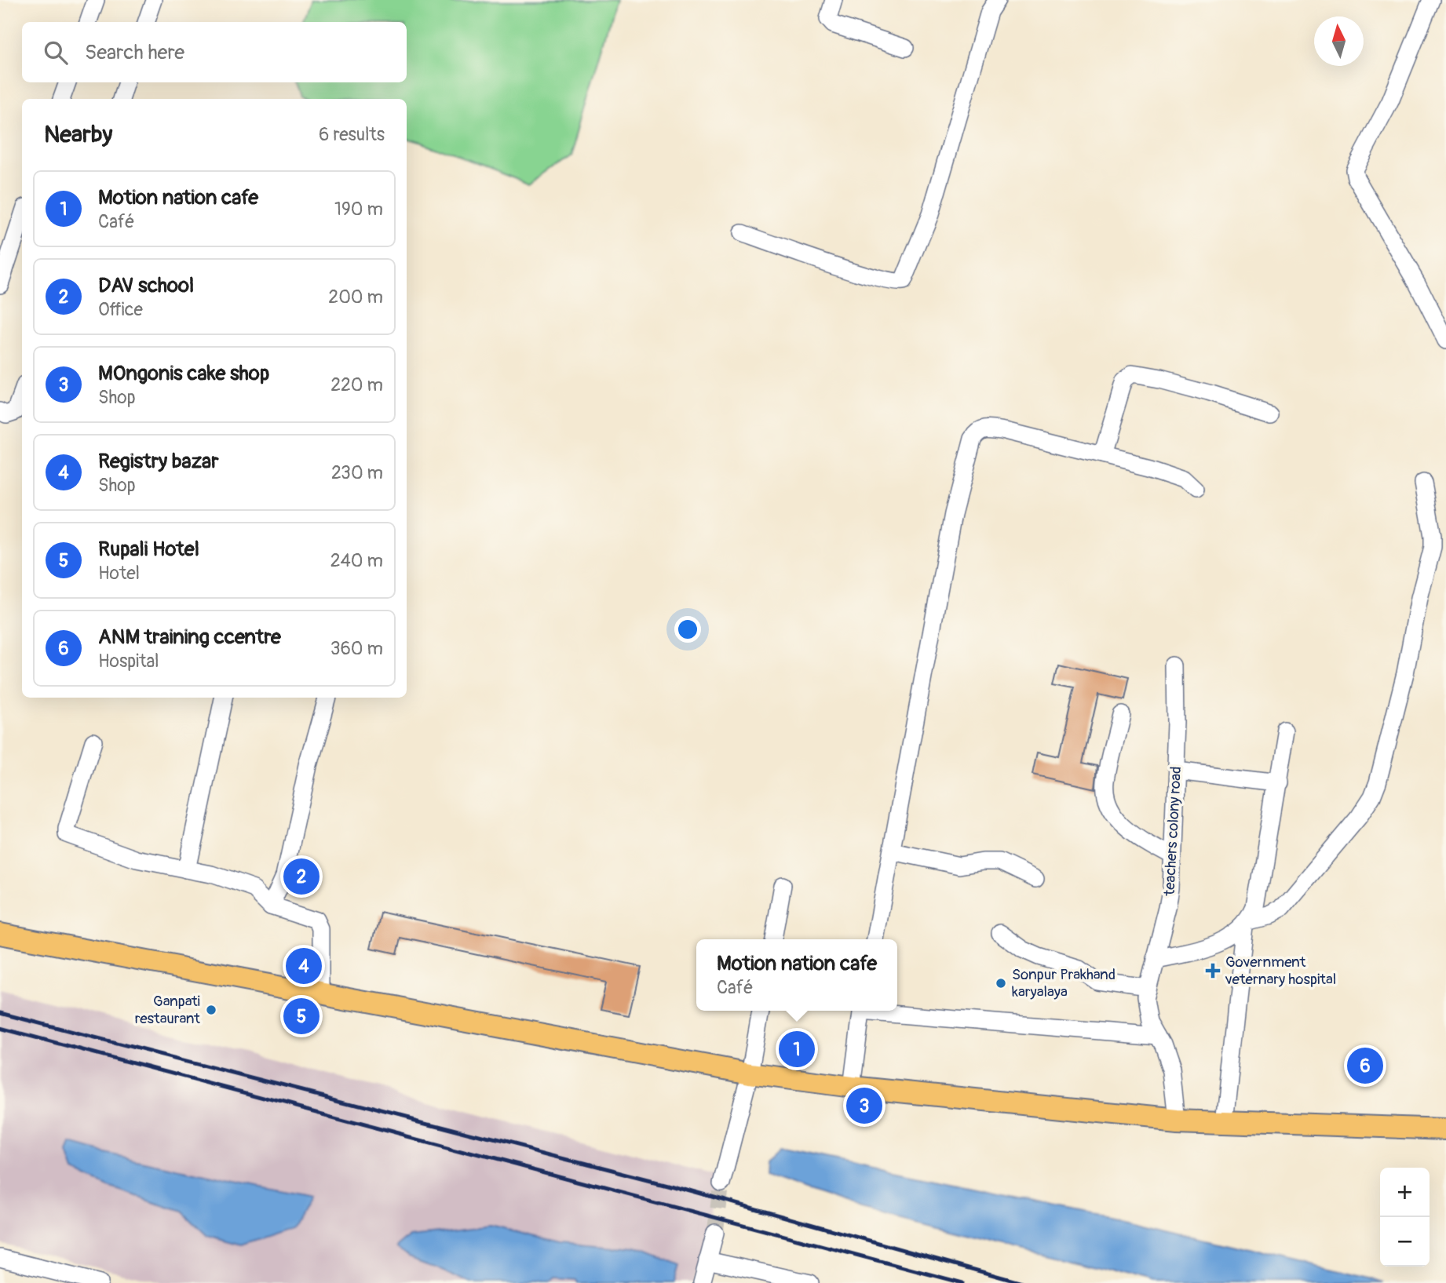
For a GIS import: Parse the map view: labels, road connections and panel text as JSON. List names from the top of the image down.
{
  "streets": {
    "street": ["teachers colony road"]
  },
  "places": {
    "health": ["Government veternary hospital"],
    "other": ["Sonpur Prakhand karyalaya", "Ganpati restaurant"]
  },
  "north": "top",
  "page": {
    "search": "Search here",
    "heading": ["Nearby", "6 results"],
    "list": [
      {
        "mark": "1",
        "name": "Motion nation cafe",
        "note": "Café",
        "value": "190 m"
      },
      {
        "mark": "2",
        "name": "DAV school",
        "note": "Office",
        "value": "200 m"
      },
      {
        "mark": "3",
        "name": "MOngonis cake shop",
        "note": "Shop",
        "value": "220 m"
      },
      {
        "mark": "4",
        "name": "Registry bazar",
        "note": "Shop",
        "value": "230 m"
      },
      {
        "mark": "5",
        "name": "Rupali Hotel",
        "note": "Hotel",
        "value": "240 m"
      },
      {
        "mark": "6",
        "name": "ANM training ccentre",
        "note": "Hospital",
        "value": "360 m"
      }
    ],
    "pins": [
      "2",
      "4",
      "5",
      "1",
      "6",
      "3"
    ],
    "popup": ["Motion nation cafe", "Café"],
    "map_buttons": ["+", "−"]
  }
}
